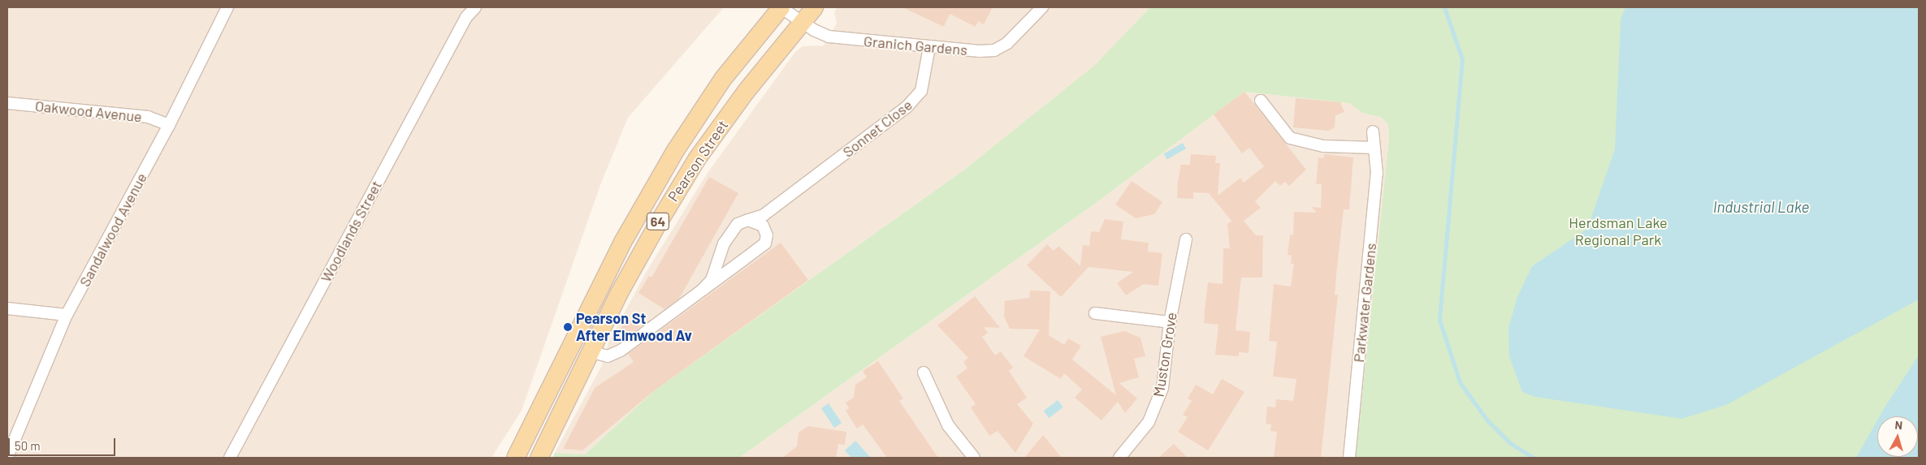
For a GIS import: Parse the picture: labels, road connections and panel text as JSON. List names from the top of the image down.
{
  "streets": {
    "main road": ["Pearson Street", "64"],
    "street": [
      "Granich Gardens",
      "Oakwood Avenue",
      "Sonnet Close",
      "Sandalwood Avenue",
      "Woodlands Street",
      "Parkwater Gardens",
      "Muston Grove"
    ]
  },
  "crossings": [
    ["Granich Gardens", "Sonnet Close"],
    ["Granich Gardens", "Pearson Street"],
    ["Oakwood Avenue", "Sandalwood Avenue"]
  ],
  "water": ["Industrial Lake"],
  "parks": ["Herdsman Lake Regional Park"],
  "places": ["Pearson St After Elmwood Av"],
  "scale_bar": "50 m",
  "north": "top"
}
